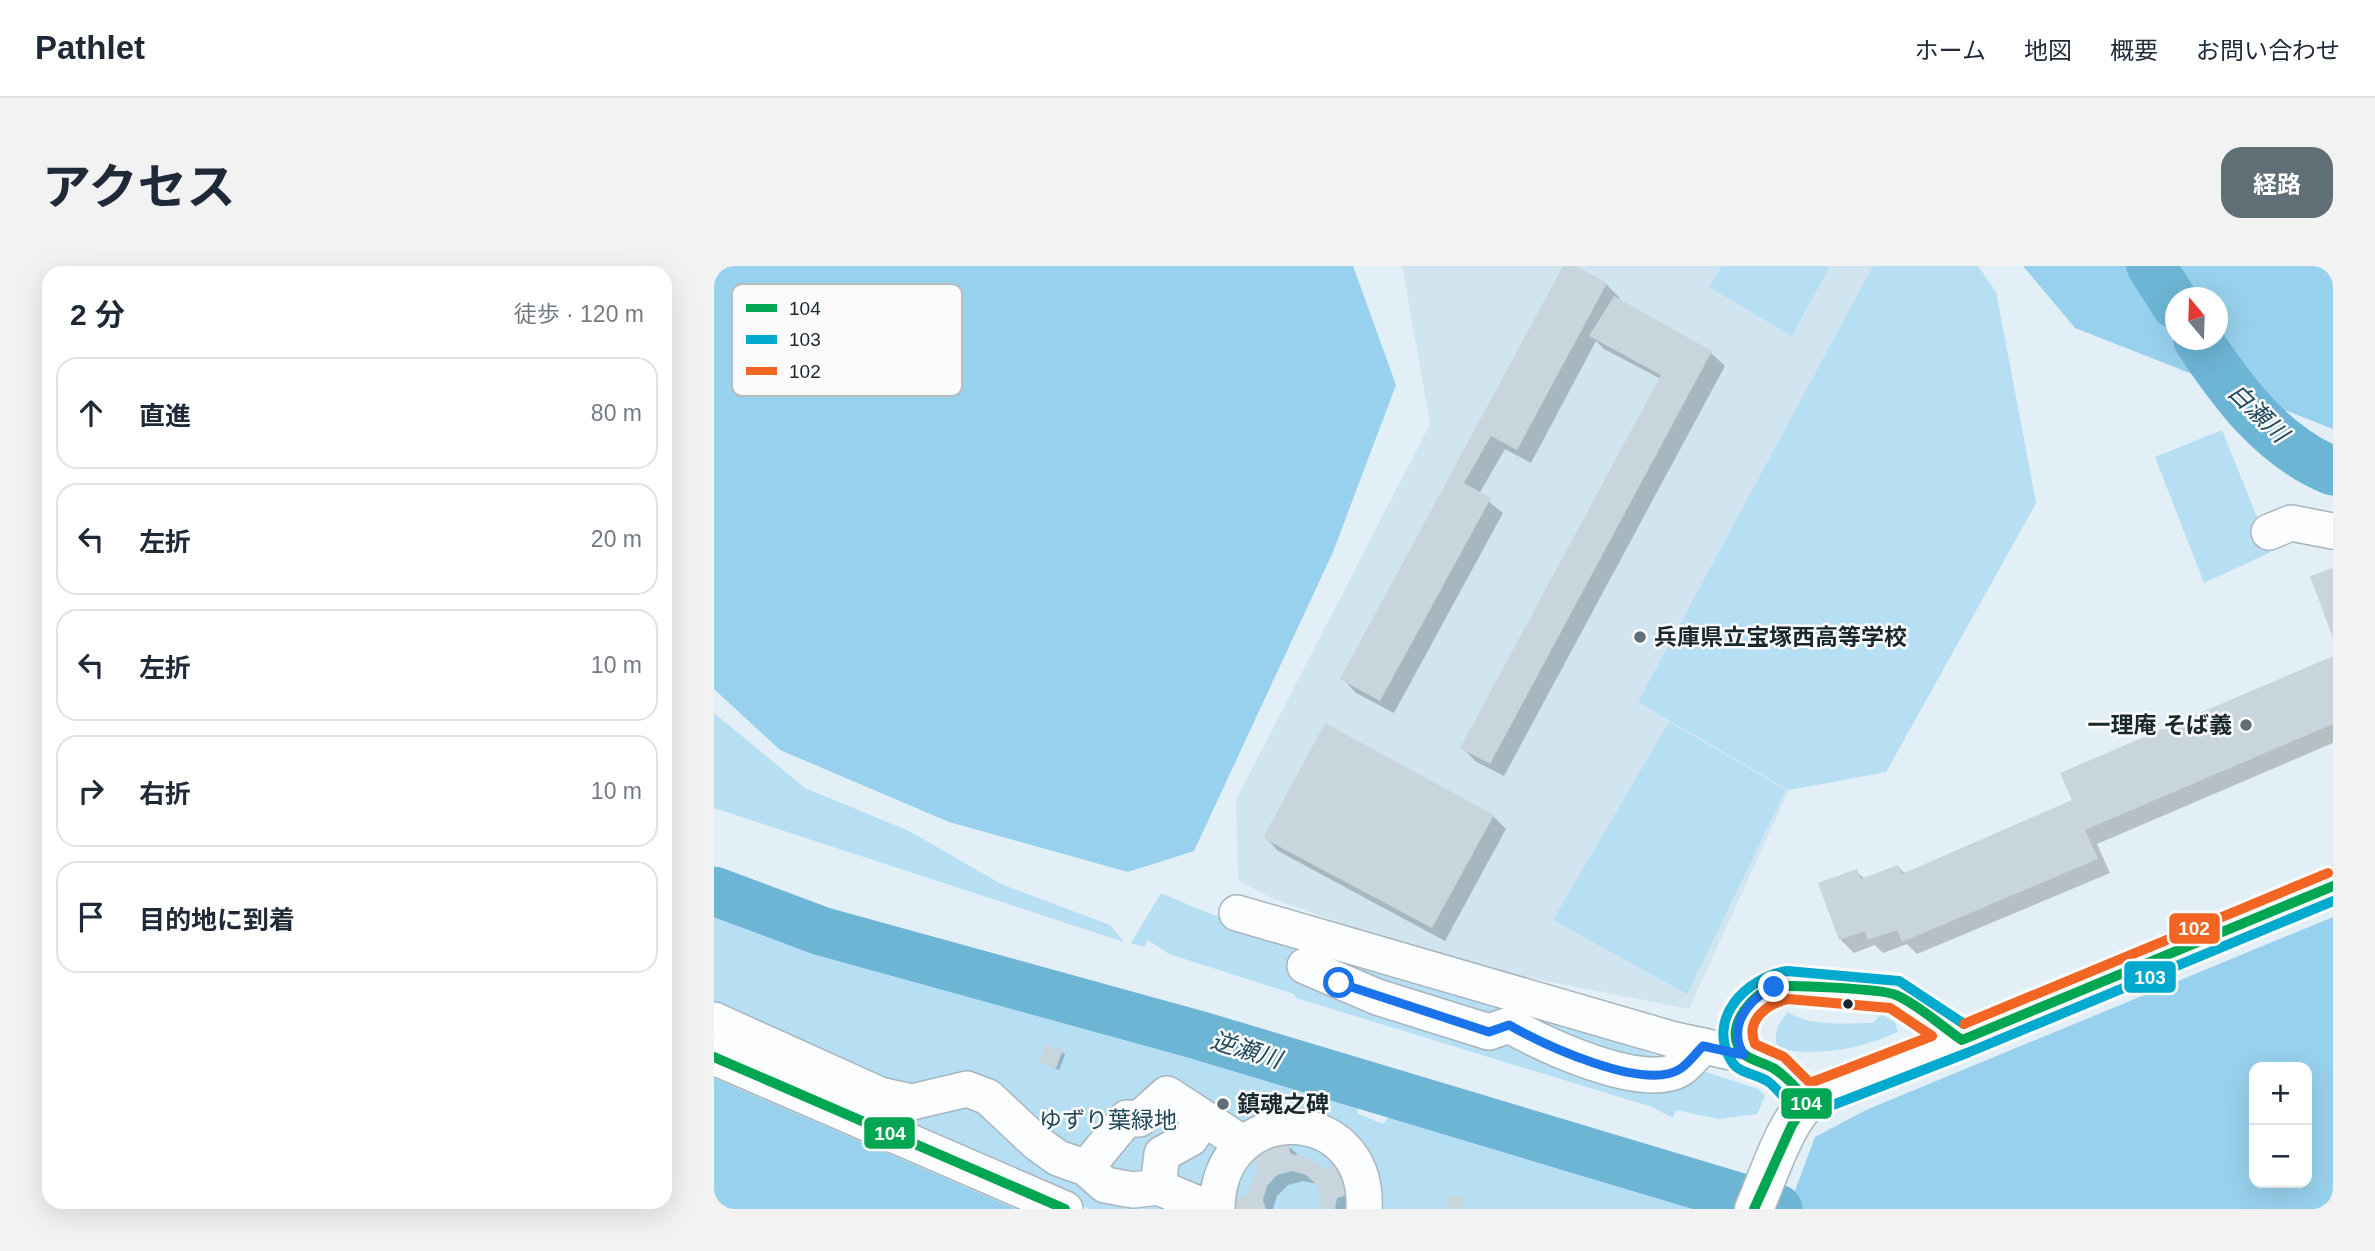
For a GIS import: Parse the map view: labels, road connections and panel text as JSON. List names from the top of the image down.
{
  "water": ["白瀬川", "逆瀬川"],
  "parks": ["ゆずり葉緑地"],
  "places": ["兵庫県立宝塚西高等学校", "一理庵 そば義", "鎮魂之碑"],
  "lines": ["transit line 102", "transit line 104", "transit line 103"],
  "legend": ["104", "103", "102"],
  "north": "top",
  "page": {
    "header": "Pathlet",
    "nav": [
      "ホーム",
      "地図",
      "概要",
      "お問い合わせ"
    ],
    "title": "アクセス",
    "buttons": "経路",
    "heading": ["2 分", "徒歩 · 120 m"],
    "list": [
      ["直進", "80 m"],
      ["左折", "20 m"],
      ["左折", "10 m"],
      ["右折", "10 m"],
      "目的地に到着"
    ],
    "map_buttons": ["+", "−"]
  }
}
